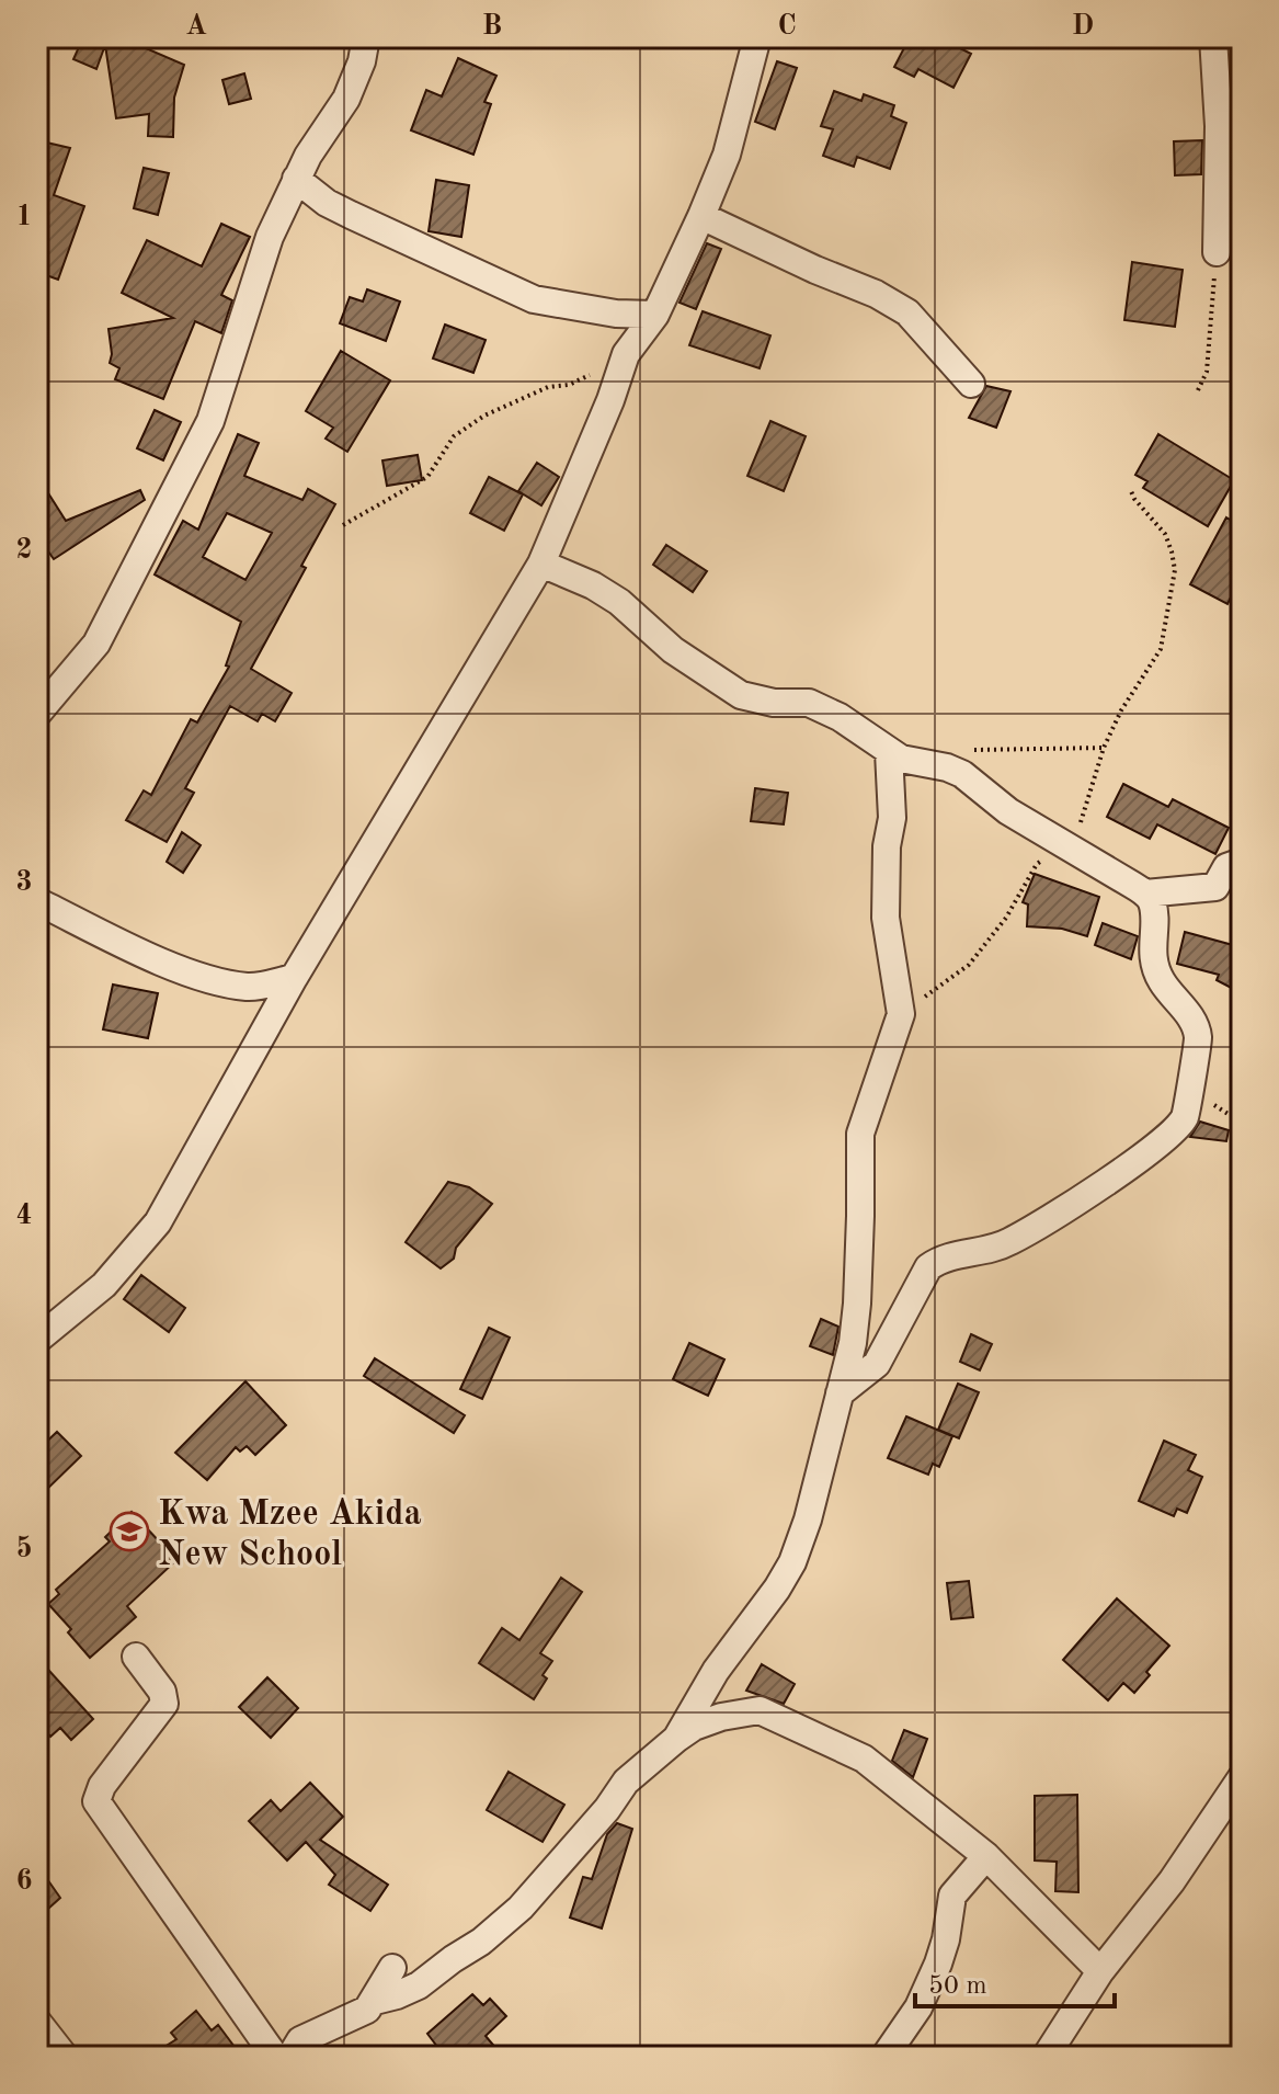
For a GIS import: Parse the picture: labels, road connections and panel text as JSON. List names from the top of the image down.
{
  "places": {
    "school or university": ["Kwa Mzee Akida New School"]
  },
  "scale_bar": "50 m",
  "grid": {
    "columns": [
      "A",
      "B",
      "C",
      "D"
    ],
    "rows": [
      "1",
      "2",
      "3",
      "4",
      "5",
      "6"
    ]
  }
}
